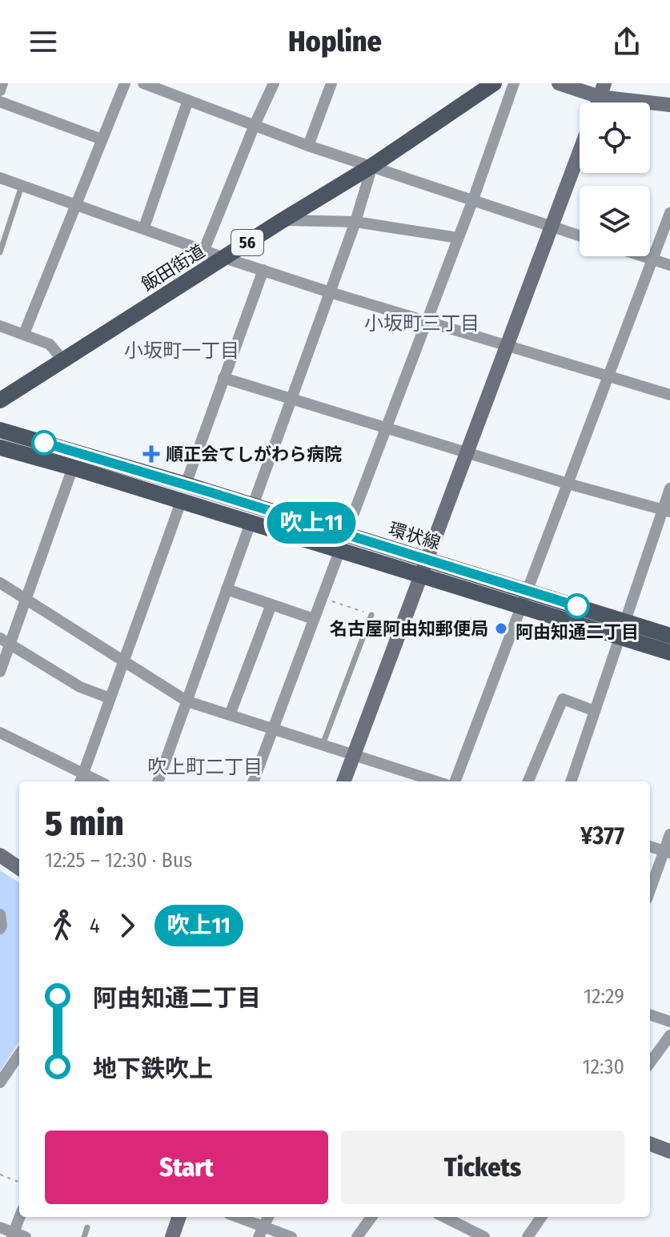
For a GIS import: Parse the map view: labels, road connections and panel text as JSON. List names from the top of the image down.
{
  "streets": {
    "main road": ["56", "飯田街道", "環状線"]
  },
  "districts": ["小坂町三丁目", "小坂町一丁目", "吹上町二丁目"],
  "places": {
    "health": ["順正会てしがわら病院"],
    "other": ["阿由知通二丁目", "名古屋阿由知郵便局"]
  },
  "lines": ["bus line 吹上11"],
  "page": {
    "header": "Hopline",
    "on_map": "吹上11",
    "heading": ["5 min", "12:25 – 12:30 · Bus", "¥377"],
    "legs": ["4", "吹上11"],
    "list": [
      {
        "name": "阿由知通二丁目",
        "value": "12:29"
      },
      {
        "name": "地下鉄吹上",
        "value": "12:30"
      }
    ],
    "buttons": ["Start", "Tickets"]
  }
}
